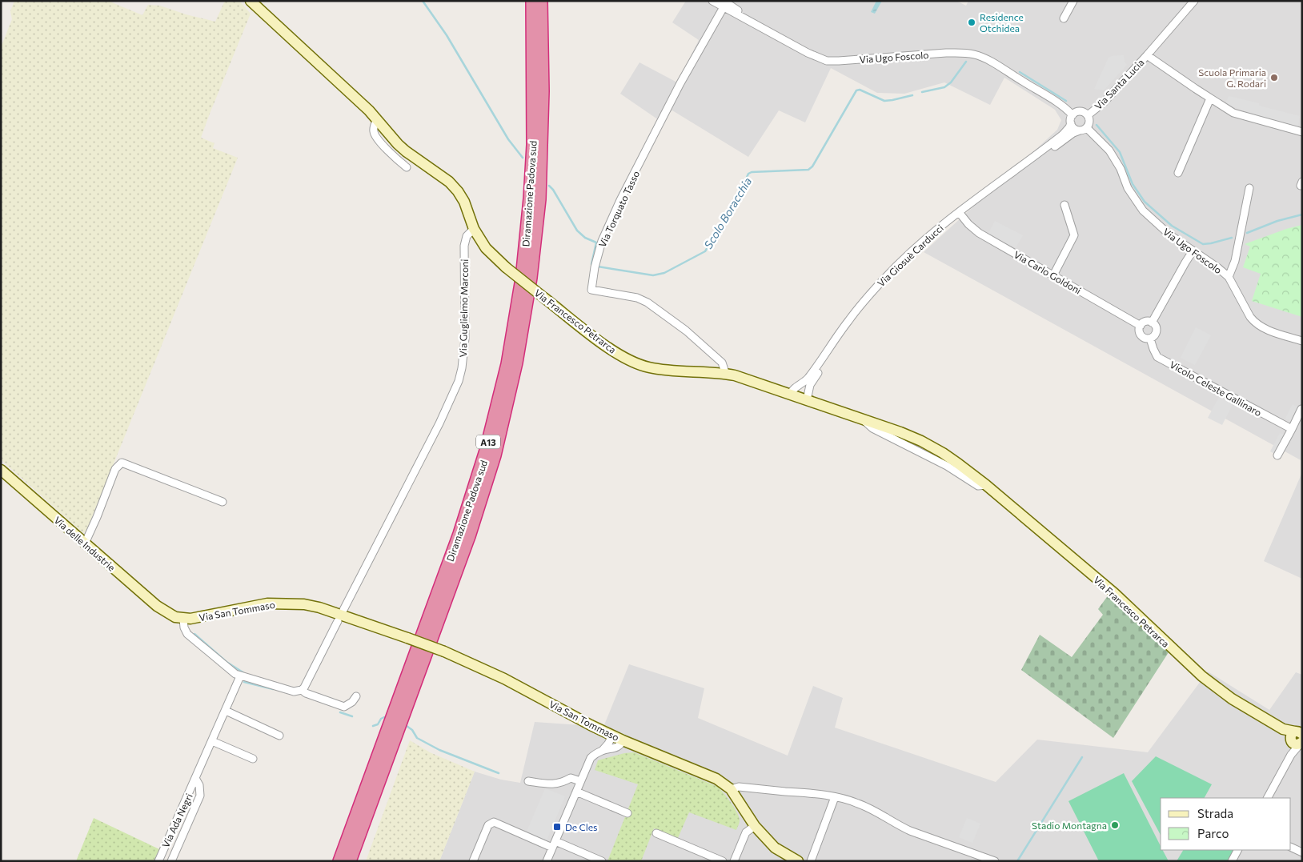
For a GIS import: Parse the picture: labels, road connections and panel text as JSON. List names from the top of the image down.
{
  "streets": {
    "highway": ["Diramazione Padova sud", "A13"],
    "street": [
      "Via Ugo Foscolo",
      "Via Santa Lucia",
      "Via Torquato Tasso",
      "Via Giosuè Carducci",
      "Via Carlo Goldoni",
      "Via Guglielmo Marconi",
      "Via Francesco Petrarca",
      "Vicolo Celeste Gallinaro",
      "Via delle Industrie",
      "Via San Tommaso",
      "Via Ada Negri"
    ]
  },
  "crossings": [
    ["Via Ugo Foscolo", "Via Santa Lucia"],
    ["Via Ugo Foscolo", "Via Torquato Tasso"],
    ["Via Ugo Foscolo", "Via Giosuè Carducci"],
    ["Via Santa Lucia", "Via Giosuè Carducci"],
    ["Via Torquato Tasso", "Via Francesco Petrarca"],
    ["Via Giosuè Carducci", "Via Carlo Goldoni"],
    ["Via Giosuè Carducci", "Via Francesco Petrarca"],
    ["Via Carlo Goldoni", "Vicolo Celeste Gallinaro"],
    ["Via Guglielmo Marconi", "Via Francesco Petrarca"],
    ["Via delle Industrie", "Via San Tommaso"]
  ],
  "water": ["Scolo Boracchia"],
  "places": {
    "other": ["Residence Otchidea", "Scuola Primaria G. Rodari", "Stadio Montagna"],
    "transit": ["De Cles"]
  },
  "legend": ["Strada", "Parco"]
}
